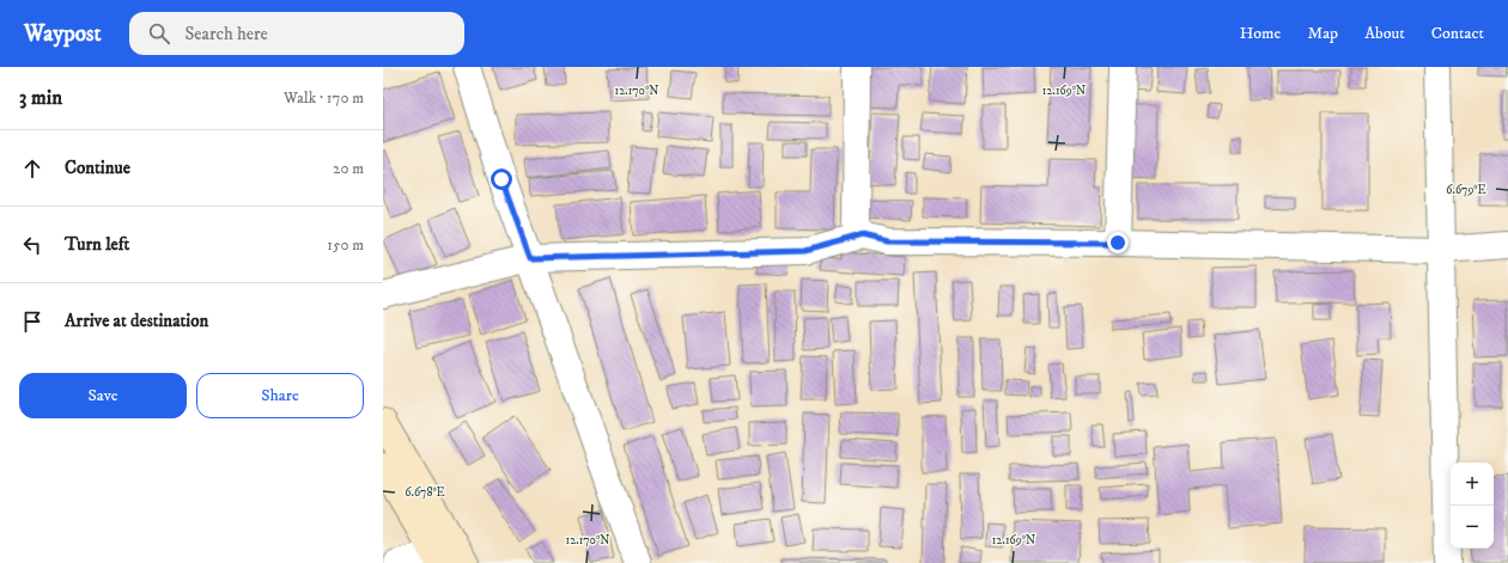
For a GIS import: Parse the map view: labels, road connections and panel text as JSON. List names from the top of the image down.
{
  "page": {
    "header": "Waypost",
    "search": "Search here",
    "nav": [
      "Home",
      "Map",
      "About",
      "Contact"
    ],
    "heading": ["3 min", "Walk · 170 m"],
    "list": [
      ["Continue", "20 m"],
      ["Turn left", "150 m"],
      "Arrive at destination"
    ],
    "buttons": ["Save", "Share"],
    "map_buttons": ["+", "−"]
  },
  "coordinates": [
    "12.170°N",
    "12.169°N",
    "6.679°E",
    "6.678°E"
  ]
}
